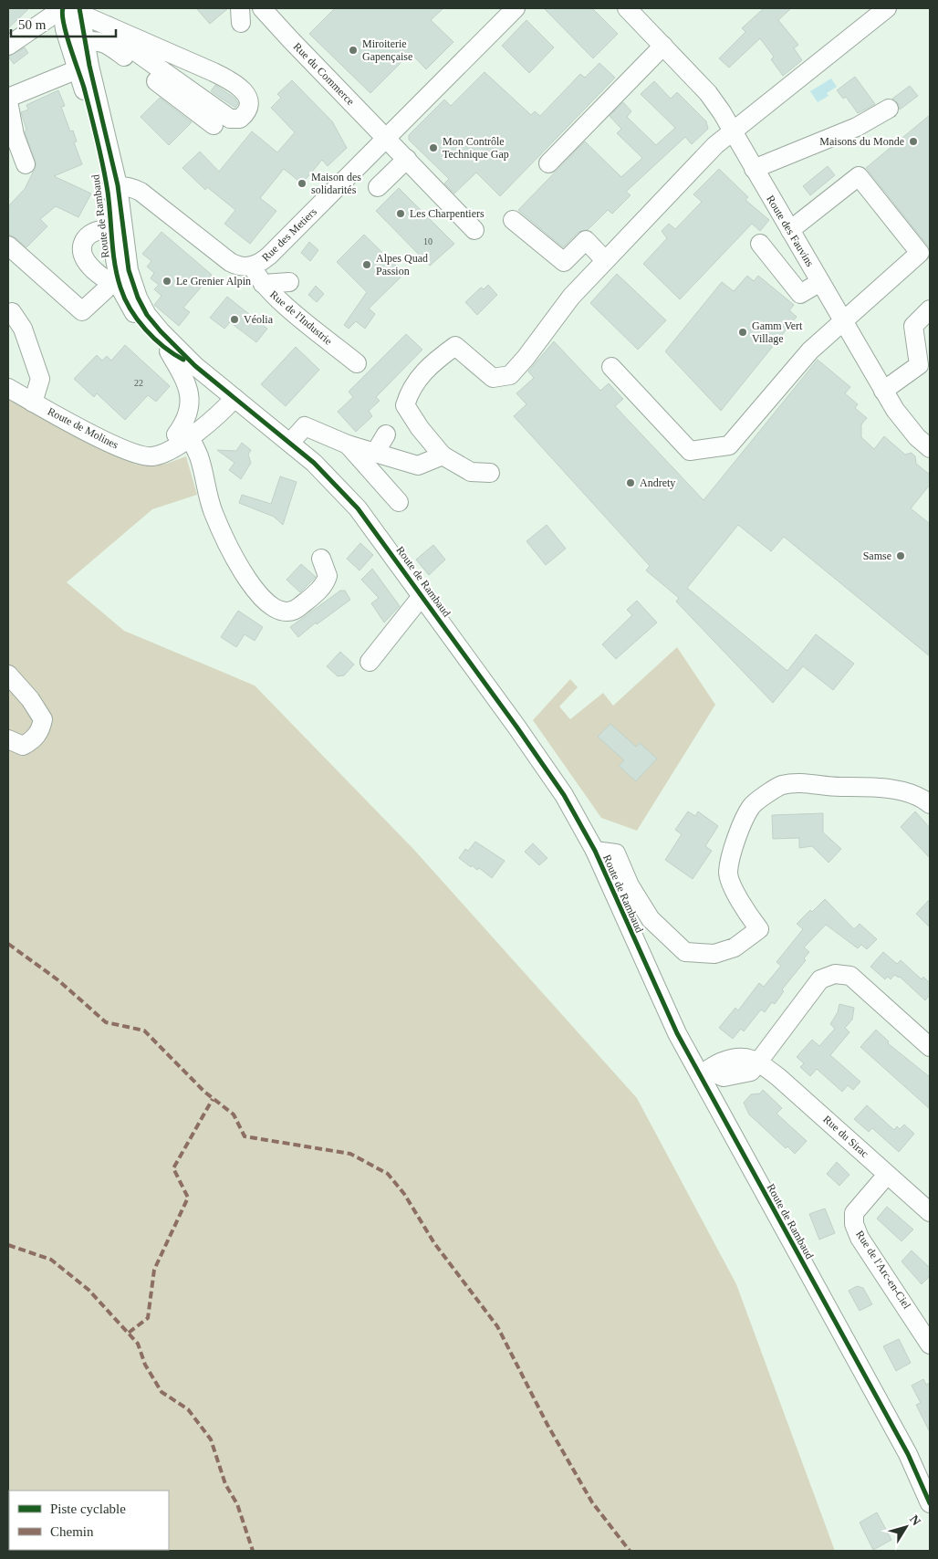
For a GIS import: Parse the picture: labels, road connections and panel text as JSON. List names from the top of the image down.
{
  "streets": {
    "street": [
      "Rue du Commerce",
      "Route de Rambaud",
      "Route des Fauvins",
      "Rue des Metiers",
      "Rue de l'Industrie",
      "Route de Molines",
      "Rue du Sirac",
      "Rue de l'Arc-en-Ciel"
    ]
  },
  "crossings": [
    ["Rue du Commerce", "Rue des Metiers"],
    ["Route de Rambaud", "Rue des Metiers"],
    ["Route de Rambaud", "Route de Molines"],
    ["Rue des Metiers", "Rue de l'Industrie"],
    ["Rue du Sirac", "Rue de l'Arc-en-Ciel"]
  ],
  "places": [
    "Miroiterie Gapençaise",
    "Maisons du Monde",
    "Mon Contrôle Technique Gap",
    "Maison des solidarités",
    "Les Charpentiers",
    "Alpes Quad Passion",
    "Le Grenier Alpin",
    "Véolia",
    "Gamm Vert Village",
    "Andrety",
    "Samse"
  ],
  "house_numbers": ["10", "22"],
  "legend": ["Piste cyclable", "Chemin"],
  "scale_bar": "50 m",
  "north": "top right"
}
